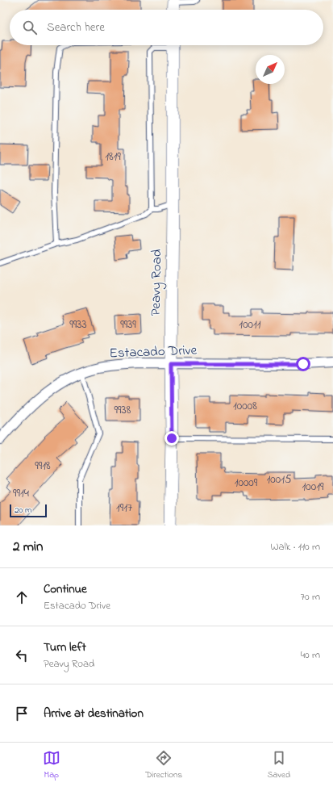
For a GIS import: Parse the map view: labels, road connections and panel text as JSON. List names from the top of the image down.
{
  "streets": {
    "street": ["Peavy Road", "Estacado Drive"]
  },
  "crossings": [
    ["Peavy Road", "Estacado Drive"]
  ],
  "house_numbers": [
    "1819",
    "9933",
    "9939",
    "10011",
    "10008",
    "9938",
    "9918",
    "10015",
    "10009",
    "10019",
    "9914",
    "1917"
  ],
  "scale_bar": "20 m",
  "north": "top right",
  "page": {
    "search": "Search here",
    "scale": "20 m",
    "heading": ["2 min", "Walk · 110 m"],
    "list": [
      ["Continue", "Estacado Drive", "70 m"],
      ["Turn left", "Peavy Road", "40 m"],
      "Arrive at destination"
    ],
    "nav": ["Map", "Directions", "Saved"]
  }
}
